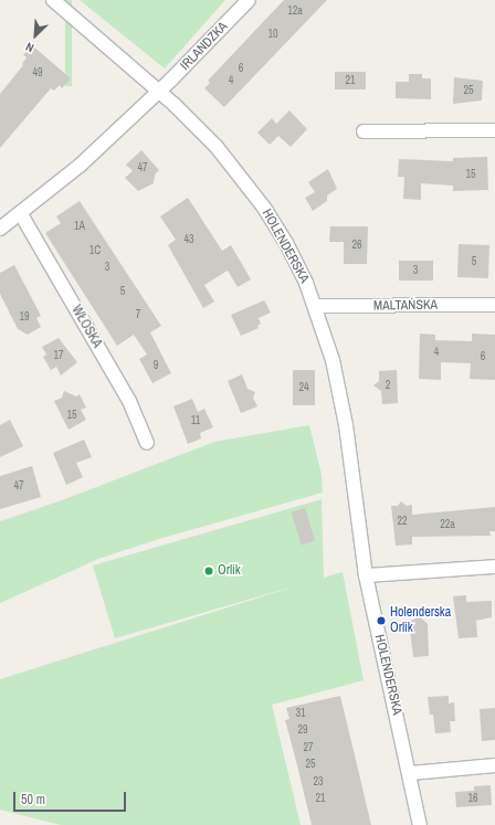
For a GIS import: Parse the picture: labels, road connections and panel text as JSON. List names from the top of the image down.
{
  "streets": {
    "street": [
      "IRLANDZKA",
      "HOLENDERSKA",
      "MALTAŃSKA",
      "WŁOSKA"
    ]
  },
  "crossings": [
    ["IRLANDZKA", "HOLENDERSKA"],
    ["HOLENDERSKA", "MALTAŃSKA"]
  ],
  "places": ["Orlik", "Holenderska Orlik"],
  "house_numbers": [
    "12a",
    "10",
    "6",
    "49",
    "4",
    "21",
    "25",
    "47",
    "15",
    "1A",
    "43",
    "26",
    "1C",
    "5",
    "3",
    "3",
    "5",
    "7",
    "19",
    "4",
    "17",
    "6",
    "9",
    "2",
    "24",
    "15",
    "11",
    "47",
    "22",
    "22a",
    "31",
    "29",
    "27",
    "25",
    "23",
    "21",
    "16"
  ],
  "scale_bar": "50 m",
  "north": "bottom left"
}
